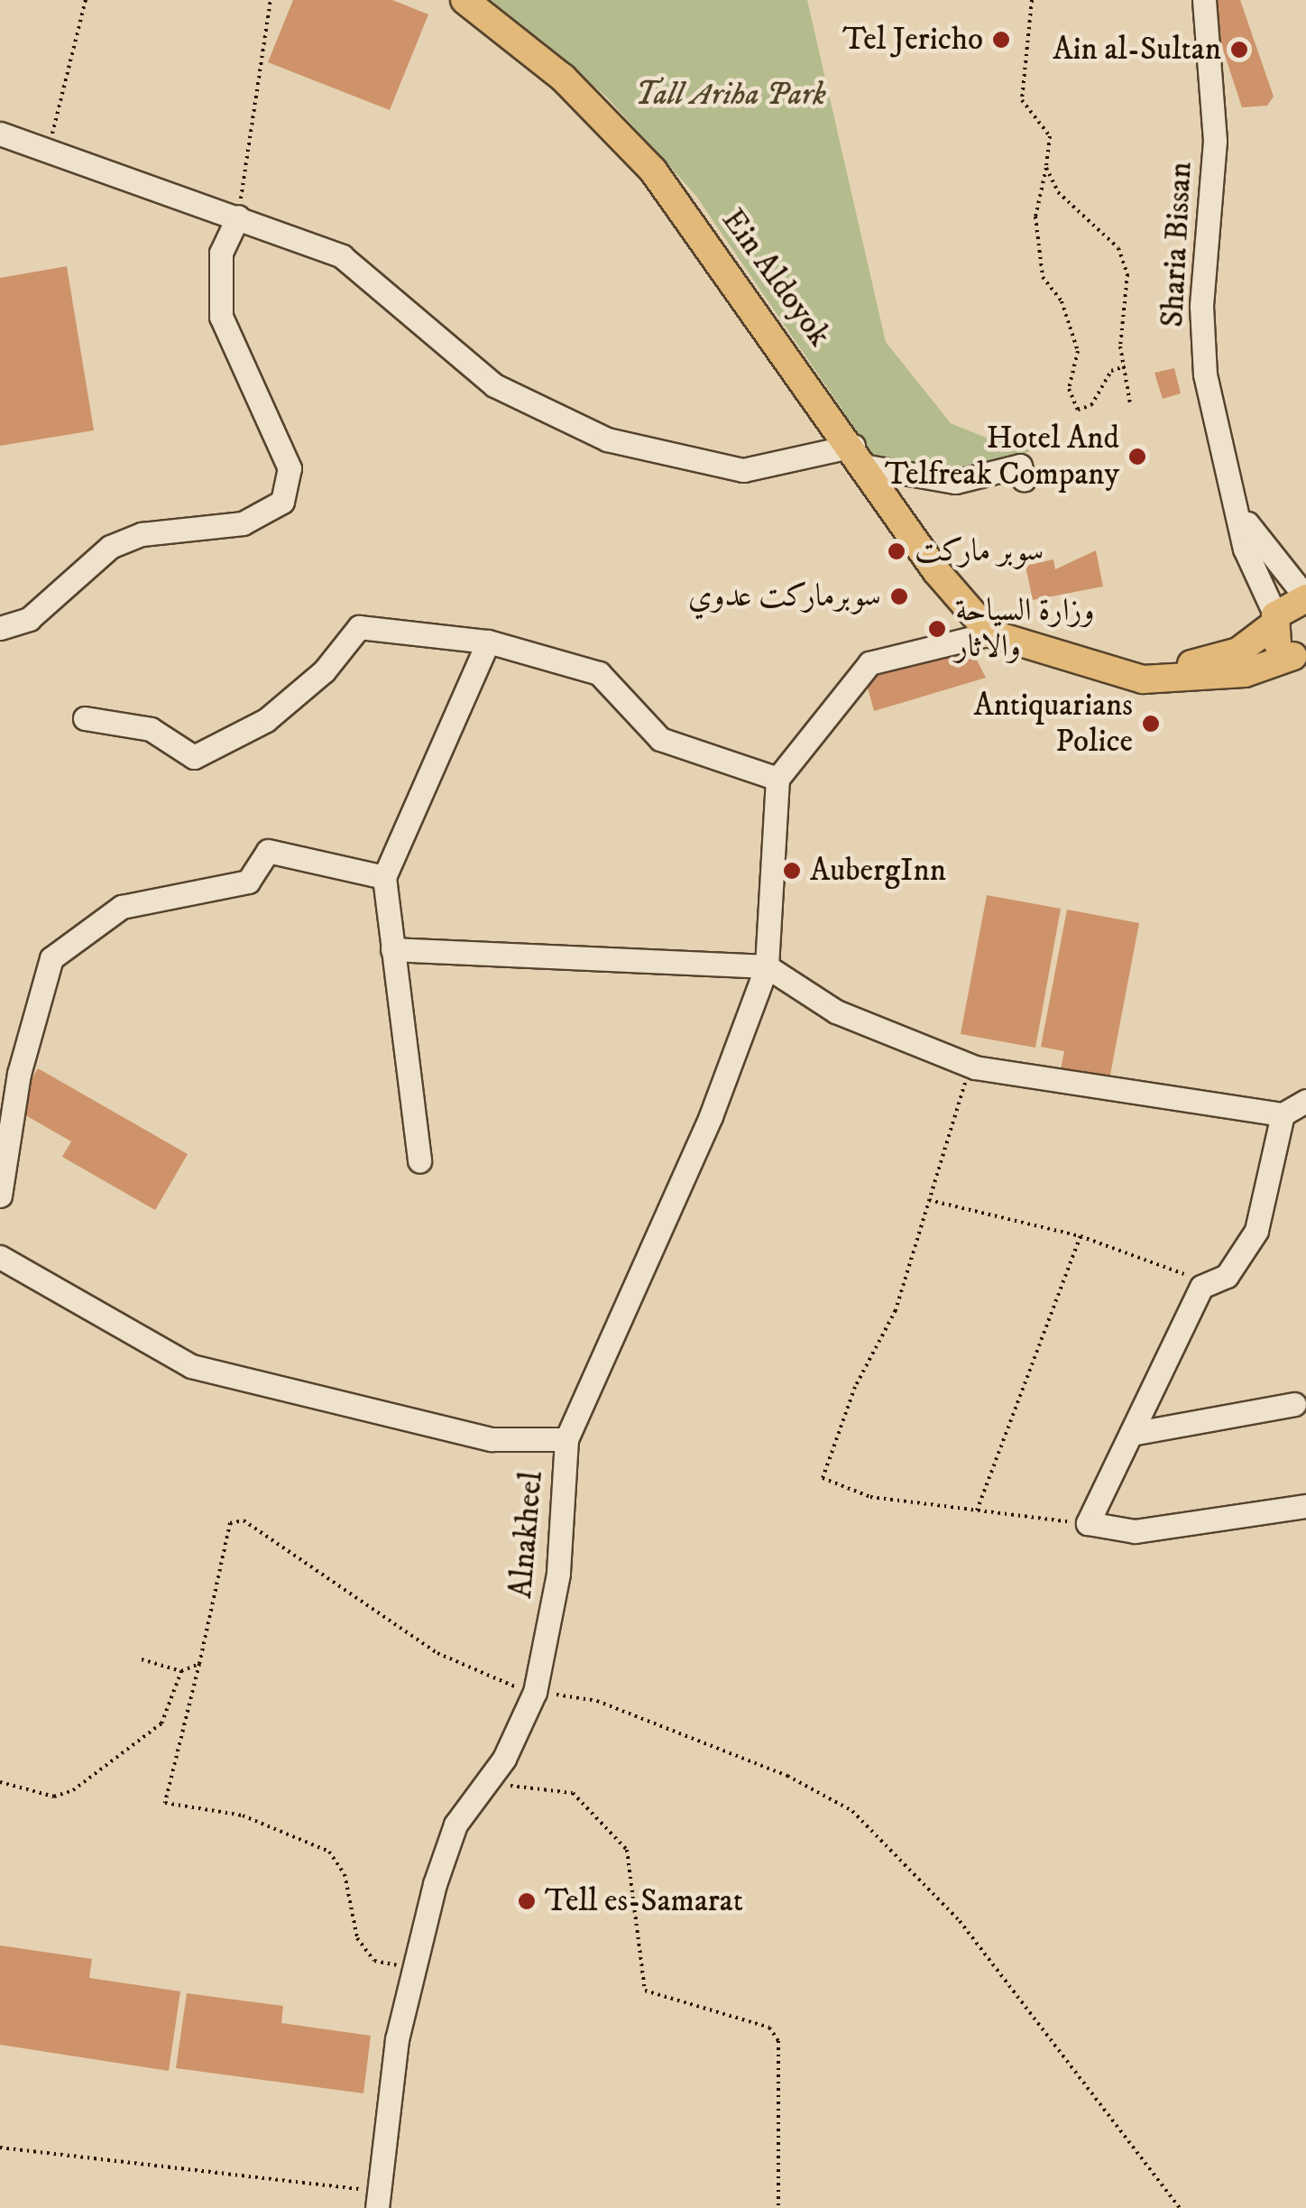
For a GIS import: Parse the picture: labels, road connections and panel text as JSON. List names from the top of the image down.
{
  "streets": {
    "main road": ["Ein Aldoyok"],
    "street": ["Sharia Bissan", "Alnakheel"]
  },
  "parks": ["Tall Ariha Park"],
  "places": [
    "Tel Jericho",
    "Ain al-Sultan",
    "Hotel And Telfreak Company",
    "سوبر ماركت",
    "سوبرماركت عدوي",
    "وزارة السياحة والاثار",
    "Antiquarians Police",
    "AubergInn",
    "Tell es-Samarat"
  ]
}
